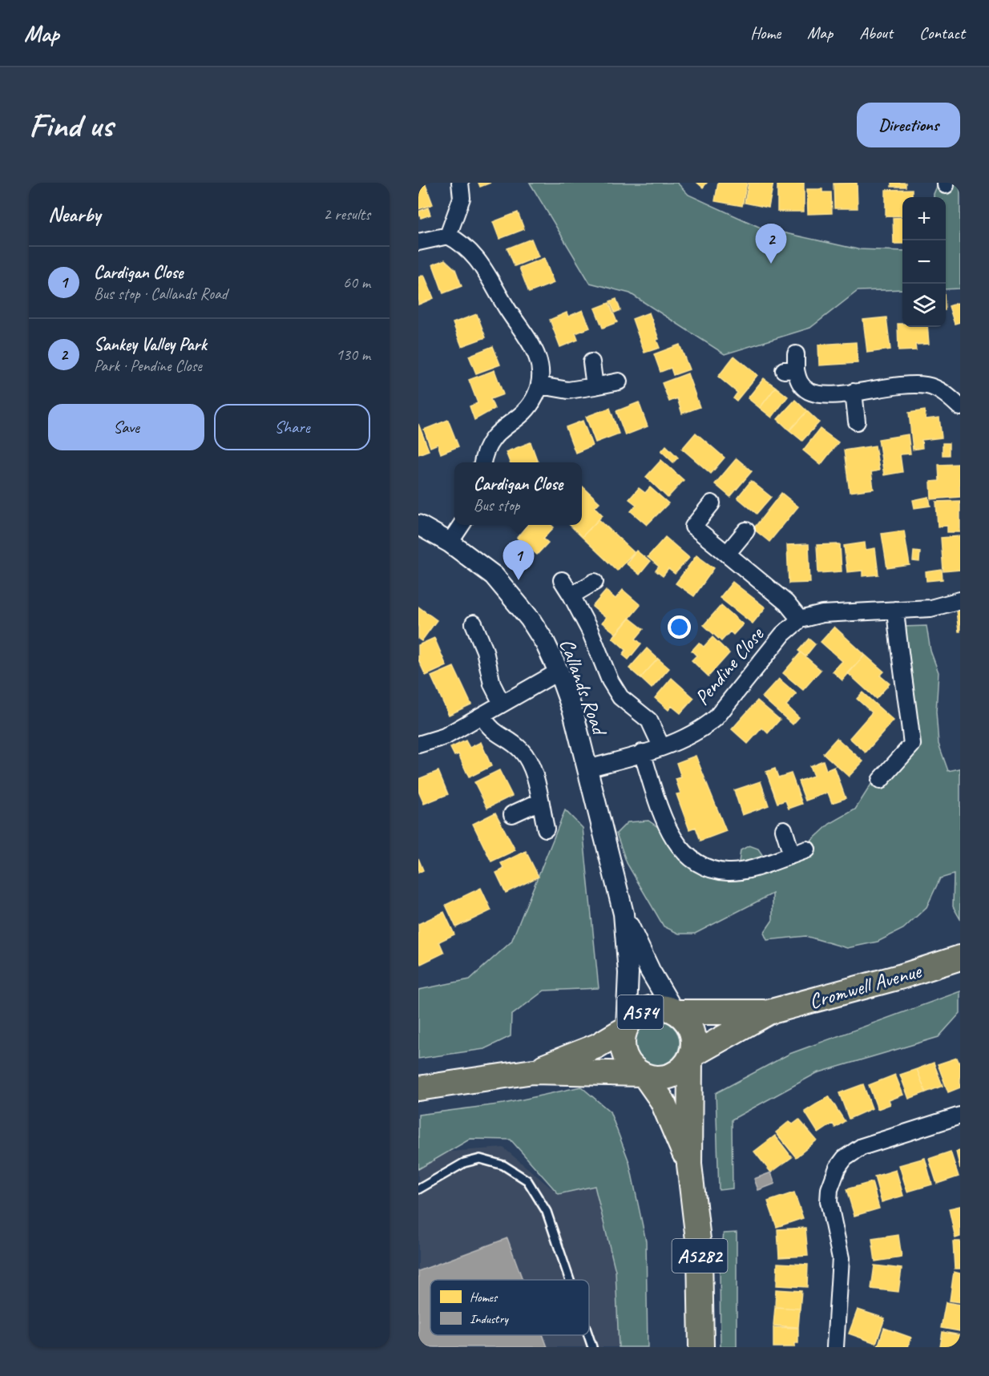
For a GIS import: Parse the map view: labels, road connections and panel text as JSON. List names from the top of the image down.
{
  "streets": {
    "main road": ["Cromwell Avenue", "A574", "A5282"],
    "street": ["Pendine Close", "Callands Road"]
  },
  "crossings": [
    ["Pendine Close", "Callands Road"],
    ["Callands Road", "Cromwell Avenue"],
    ["Callands Road", "A574"],
    ["Callands Road", "A5282"],
    ["Cromwell Avenue", "A574"],
    ["Cromwell Avenue", "A5282"],
    ["A574", "A5282"]
  ],
  "legend": ["Homes", "Industry"],
  "page": {
    "header": "Map",
    "nav": [
      "Home",
      "Map",
      "About",
      "Contact"
    ],
    "buttons": [
      "Directions",
      ["Save", "Share"]
    ],
    "title": "Find us",
    "heading": ["Nearby", "2 results"],
    "map_buttons": ["+", "−"],
    "pins": ["2", "1"],
    "list": [
      {
        "mark": "1",
        "name": "Cardigan Close",
        "note": "Bus stop · Callands Road",
        "value": "60 m"
      },
      {
        "mark": "2",
        "name": "Sankey Valley Park",
        "note": "Park · Pendine Close",
        "value": "130 m"
      }
    ],
    "popup": ["Cardigan Close", "Bus stop"]
  }
}
